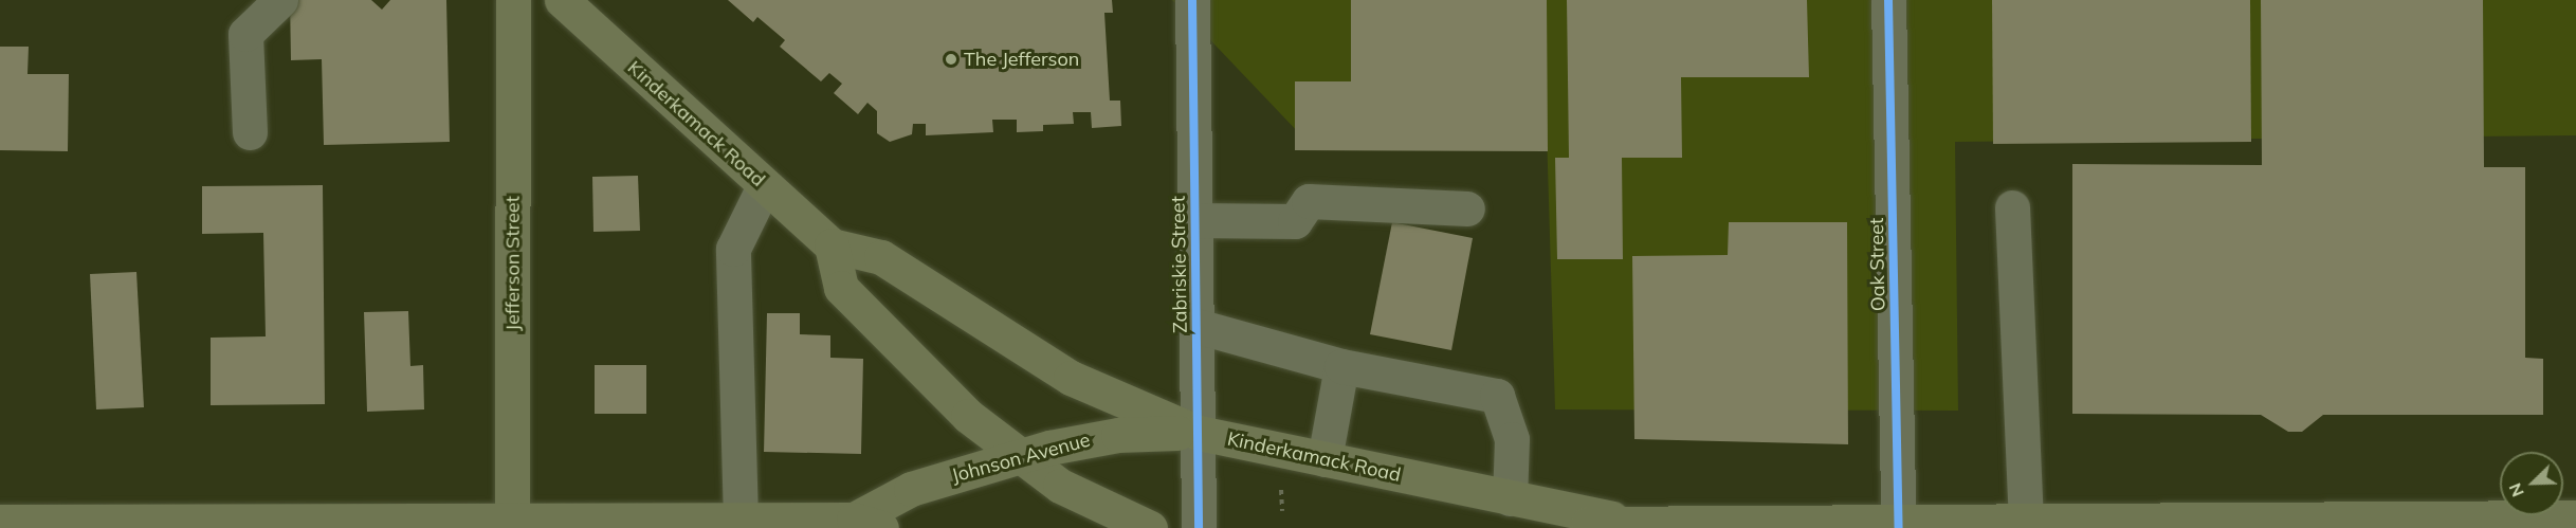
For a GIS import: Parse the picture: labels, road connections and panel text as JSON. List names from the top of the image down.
{
  "streets": {
    "main road": ["Kinderkamack Road", "Jefferson Street", "Johnson Avenue"],
    "street": ["Zabriskie Street", "Oak Street"]
  },
  "crossings": [
    ["Kinderkamack Road", "Zabriskie Street"],
    ["Kinderkamack Road", "Johnson Avenue"],
    ["Jefferson Street", "Johnson Avenue"],
    ["Zabriskie Street", "Johnson Avenue"]
  ],
  "places": ["The Jefferson"],
  "north": "bottom left"
}
